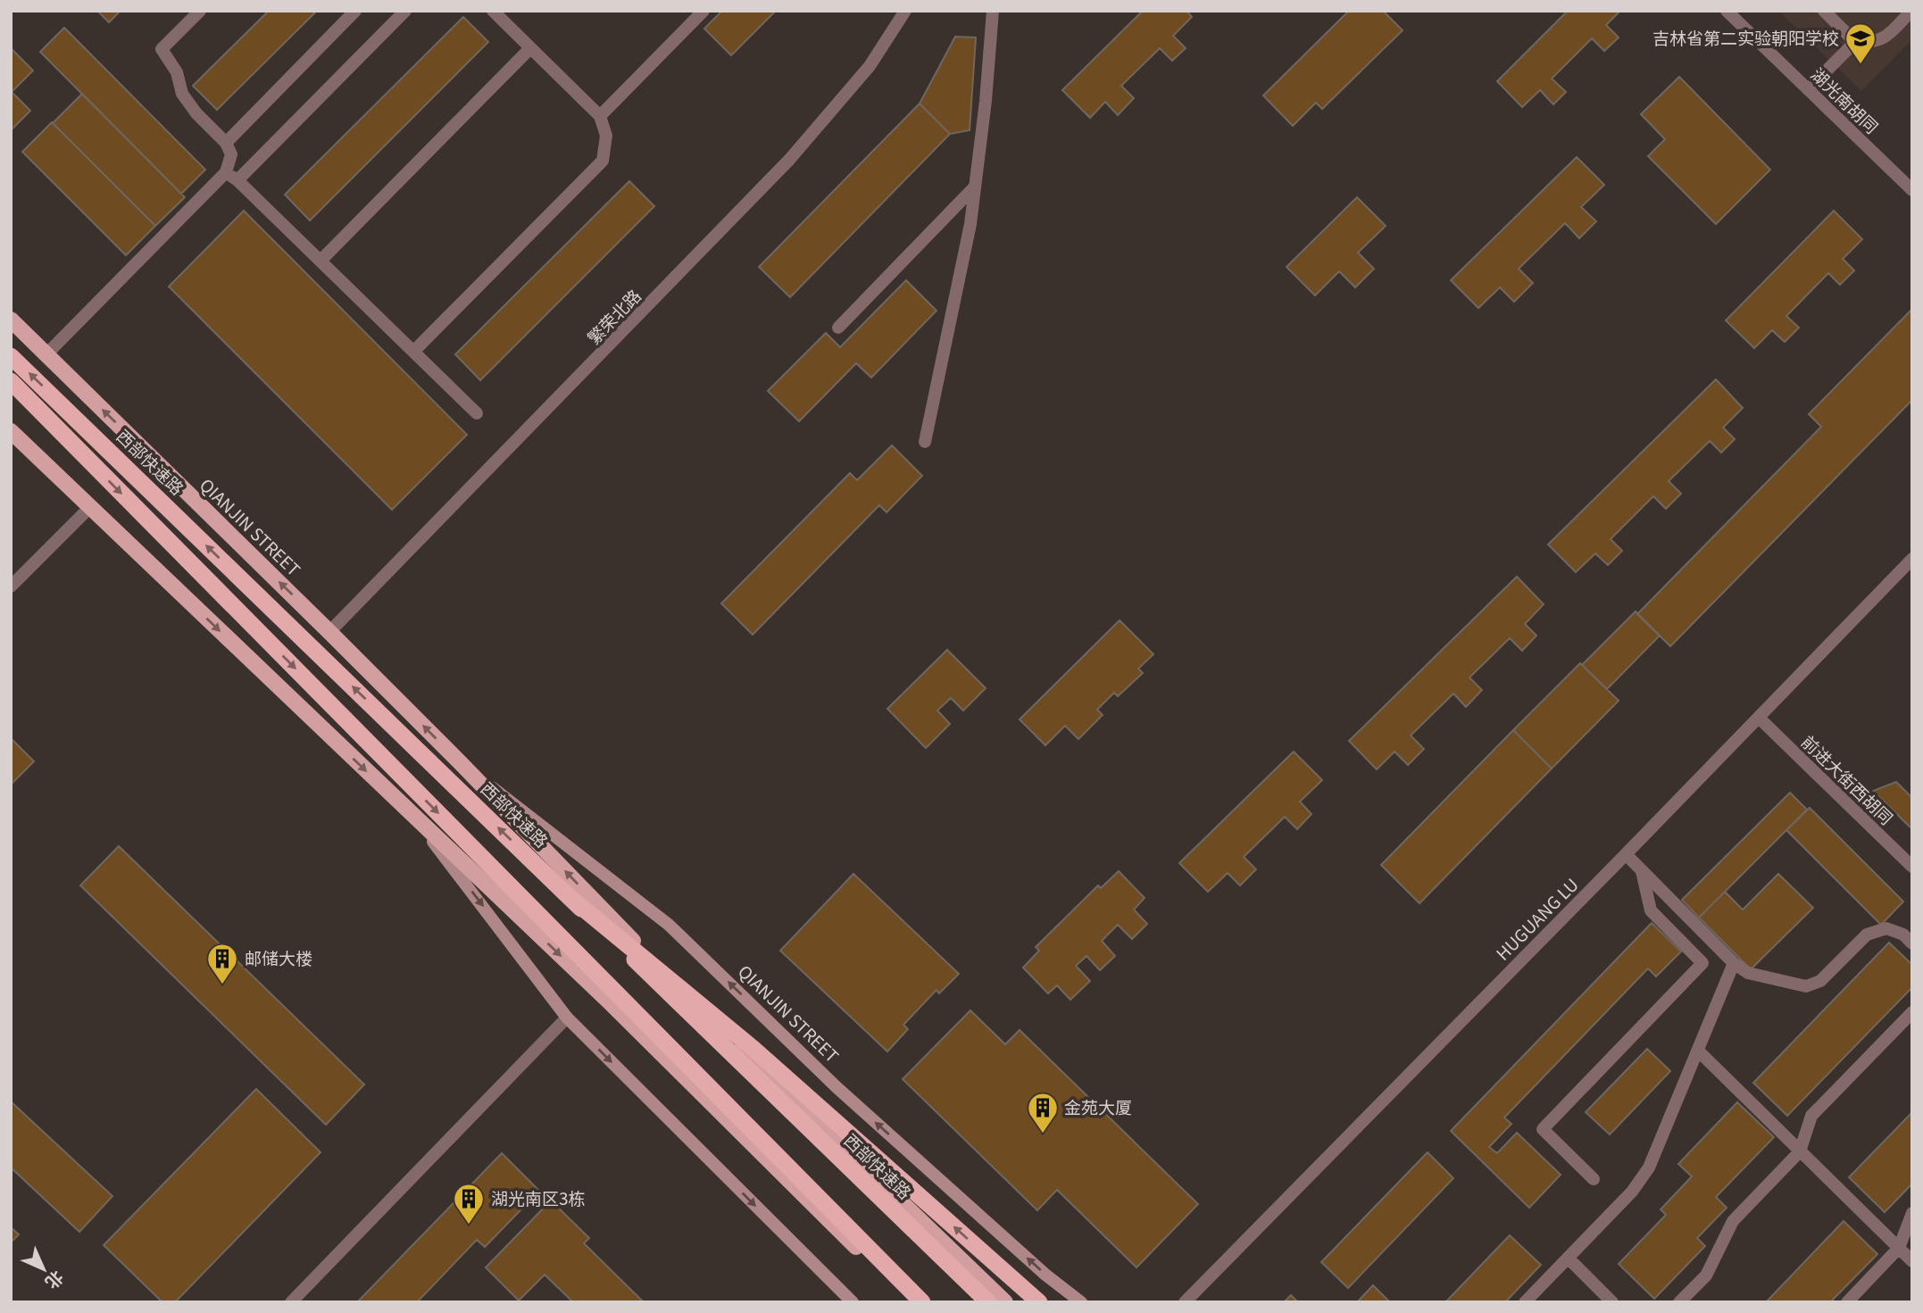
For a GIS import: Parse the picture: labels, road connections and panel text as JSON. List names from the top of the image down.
{
  "streets": {
    "highway": ["西部快速路"],
    "main road": ["QIANJIN STREET"],
    "street": [
      "湖光南胡同",
      "繁荣北路",
      "前进大街西胡同",
      "HUGUANG LU"
    ]
  },
  "crossings": [
    ["繁荣北路", "QIANJIN STREET"],
    ["前进大街西胡同", "HUGUANG LU"]
  ],
  "places": {
    "school or university": ["吉林省第二实验朝阳学校"],
    "building": ["邮储大楼", "金苑大厦", "湖光南区3栋"]
  },
  "north": "bottom right"
}
